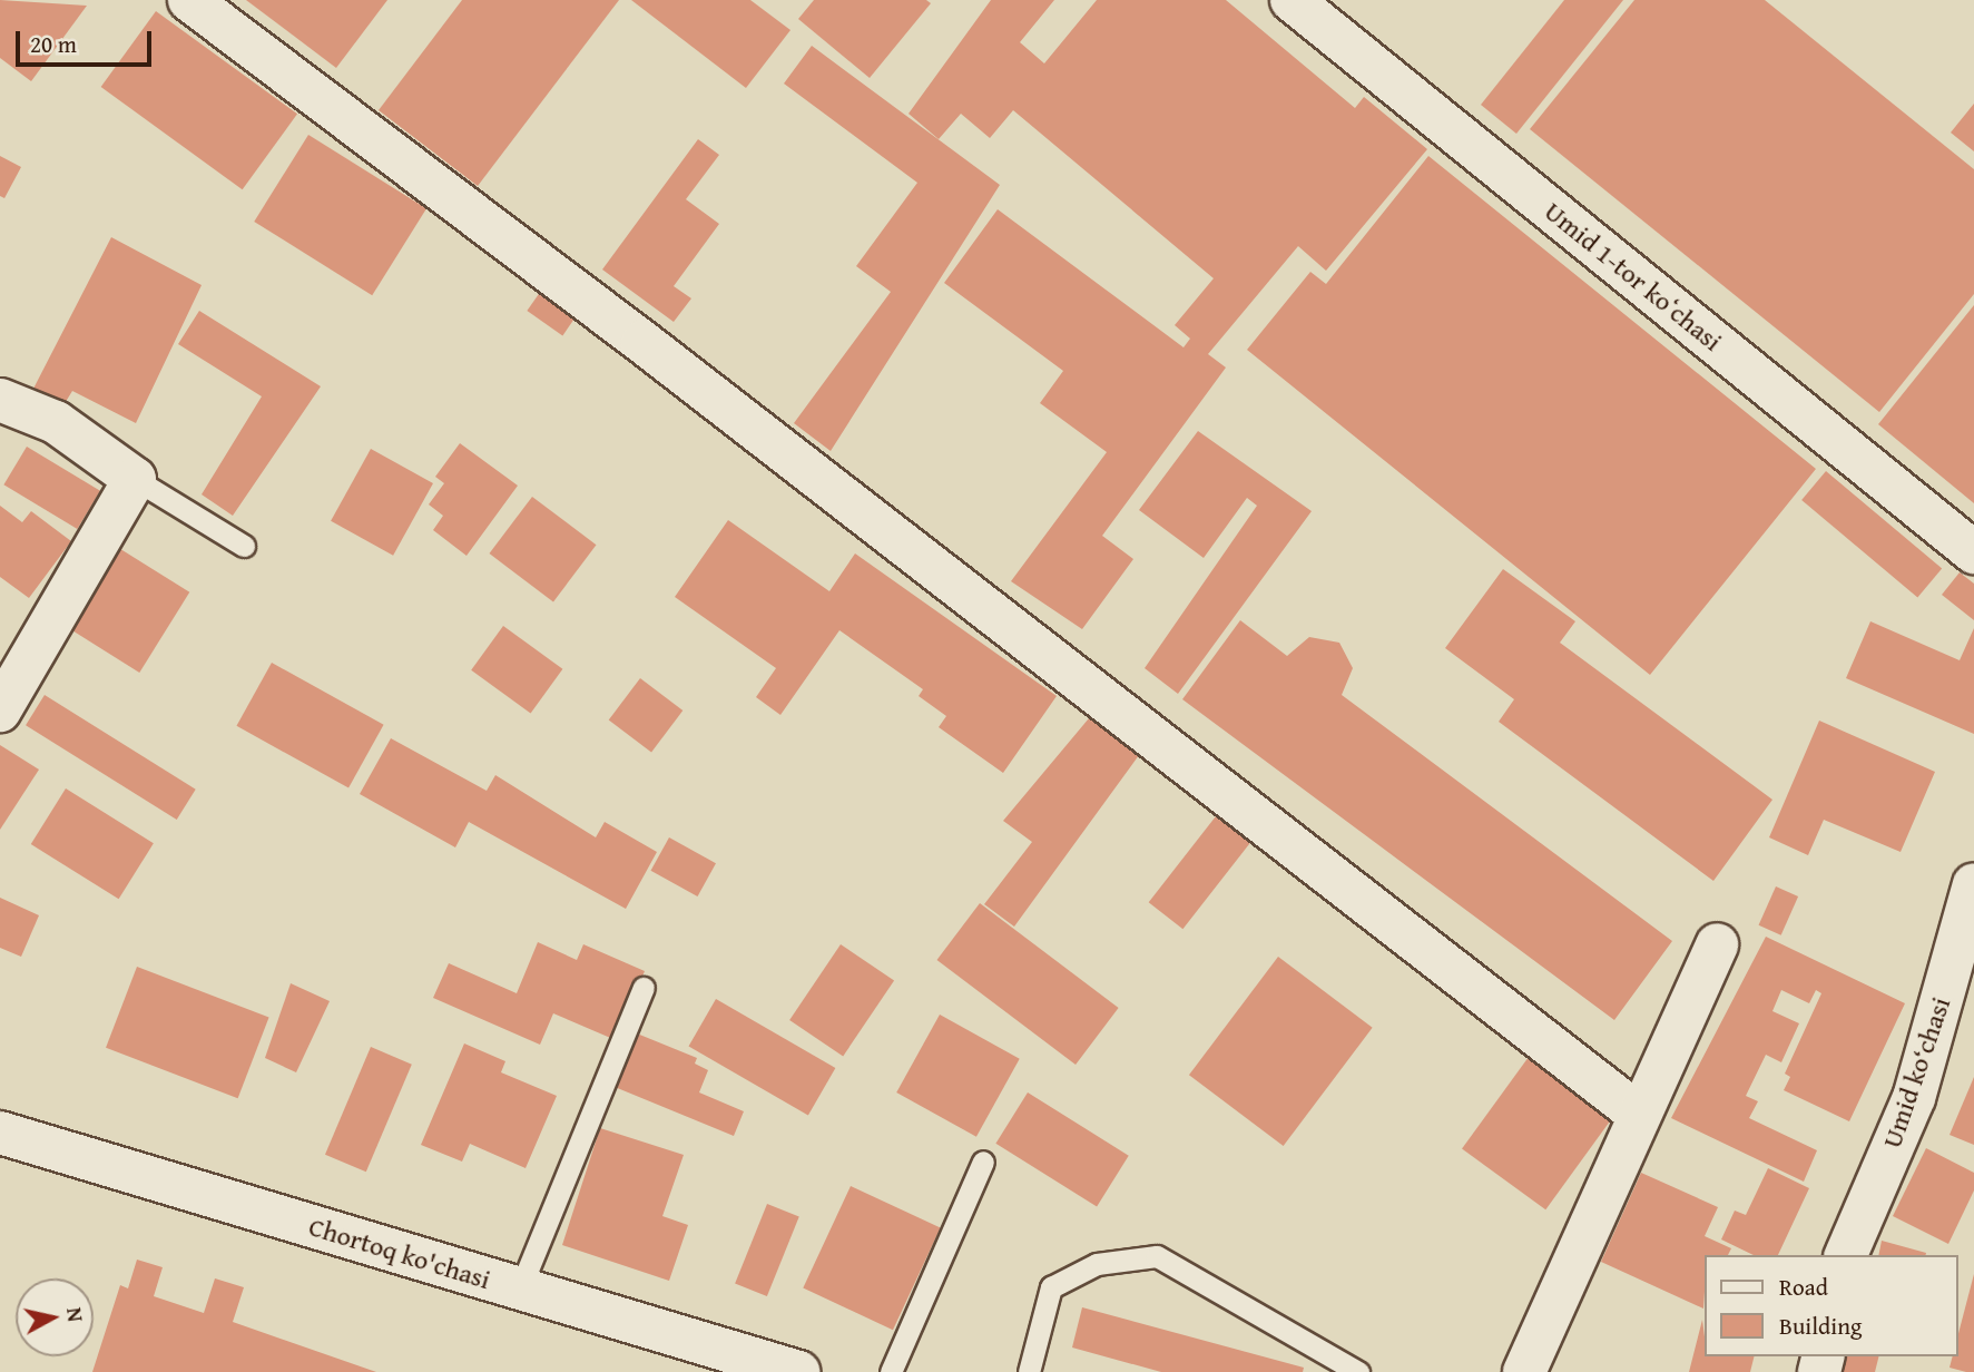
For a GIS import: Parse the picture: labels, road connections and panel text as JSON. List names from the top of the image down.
{
  "streets": {
    "street": ["Umid 1-tor koʻchasi", "Umid ko‘chasi", "Chortoq ko'chasi"]
  },
  "legend": ["Road", "Building"],
  "scale_bar": "20 m",
  "north": "right"
}
